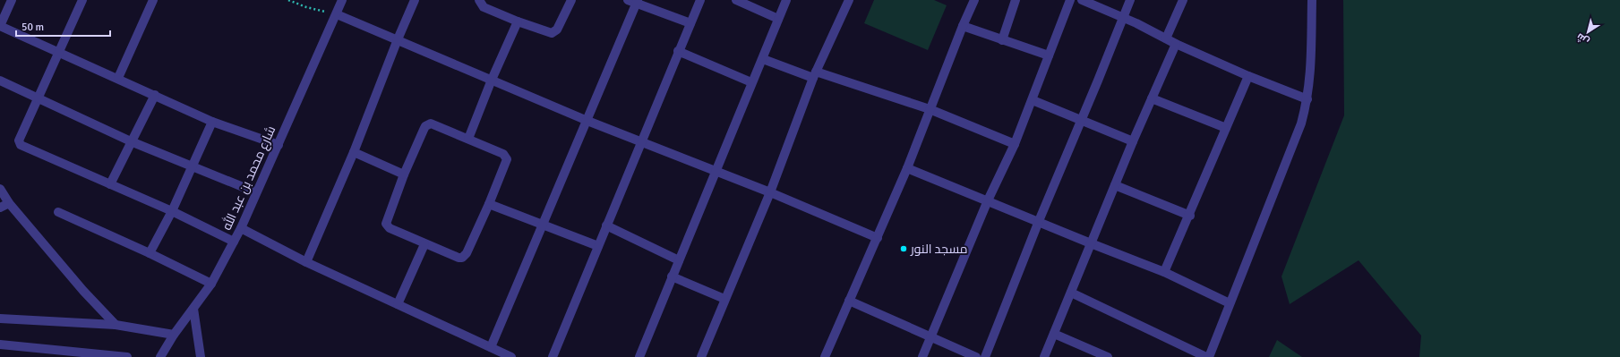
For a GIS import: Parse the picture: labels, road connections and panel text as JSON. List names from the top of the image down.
{
  "streets": {
    "street": ["شارع محمد بن عبد الله"]
  },
  "places": ["مسجد النور"],
  "scale_bar": "50 m",
  "north": "bottom left"
}
